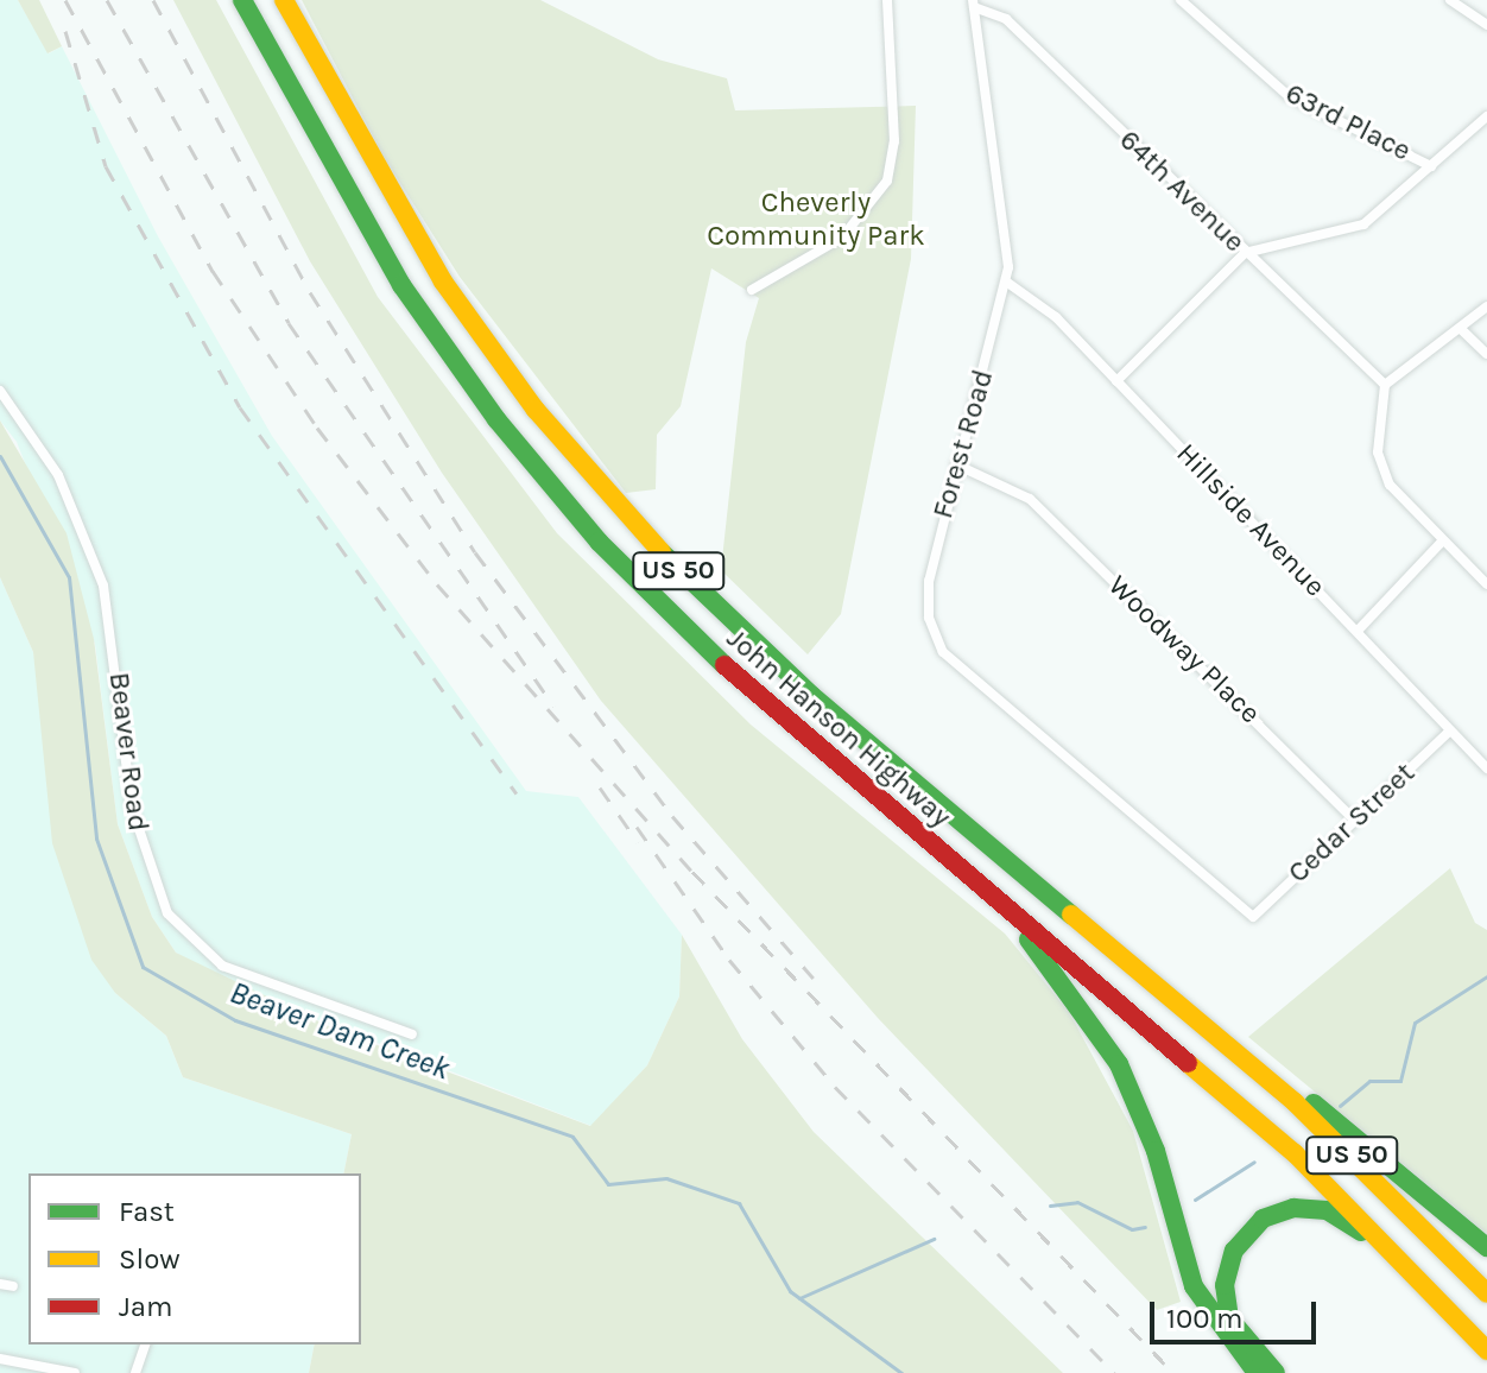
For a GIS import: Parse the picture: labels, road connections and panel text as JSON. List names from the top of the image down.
{
  "streets": {
    "highway": ["US 50", "John Hanson Highway"],
    "street": [
      "63rd Place",
      "64th Avenue",
      "Forest Road",
      "Hillside Avenue",
      "Woodway Place",
      "Beaver Road",
      "Cedar Street"
    ]
  },
  "crossings": [
    ["64th Avenue", "Forest Road"],
    ["Forest Road", "Hillside Avenue"],
    ["Forest Road", "Woodway Place"],
    ["Forest Road", "Cedar Street"],
    ["Hillside Avenue", "Cedar Street"],
    ["Woodway Place", "Cedar Street"]
  ],
  "water": ["Beaver Dam Creek"],
  "parks": ["Cheverly Community Park"],
  "legend": ["Fast", "Slow", "Jam"],
  "scale_bar": "100 m"
}
